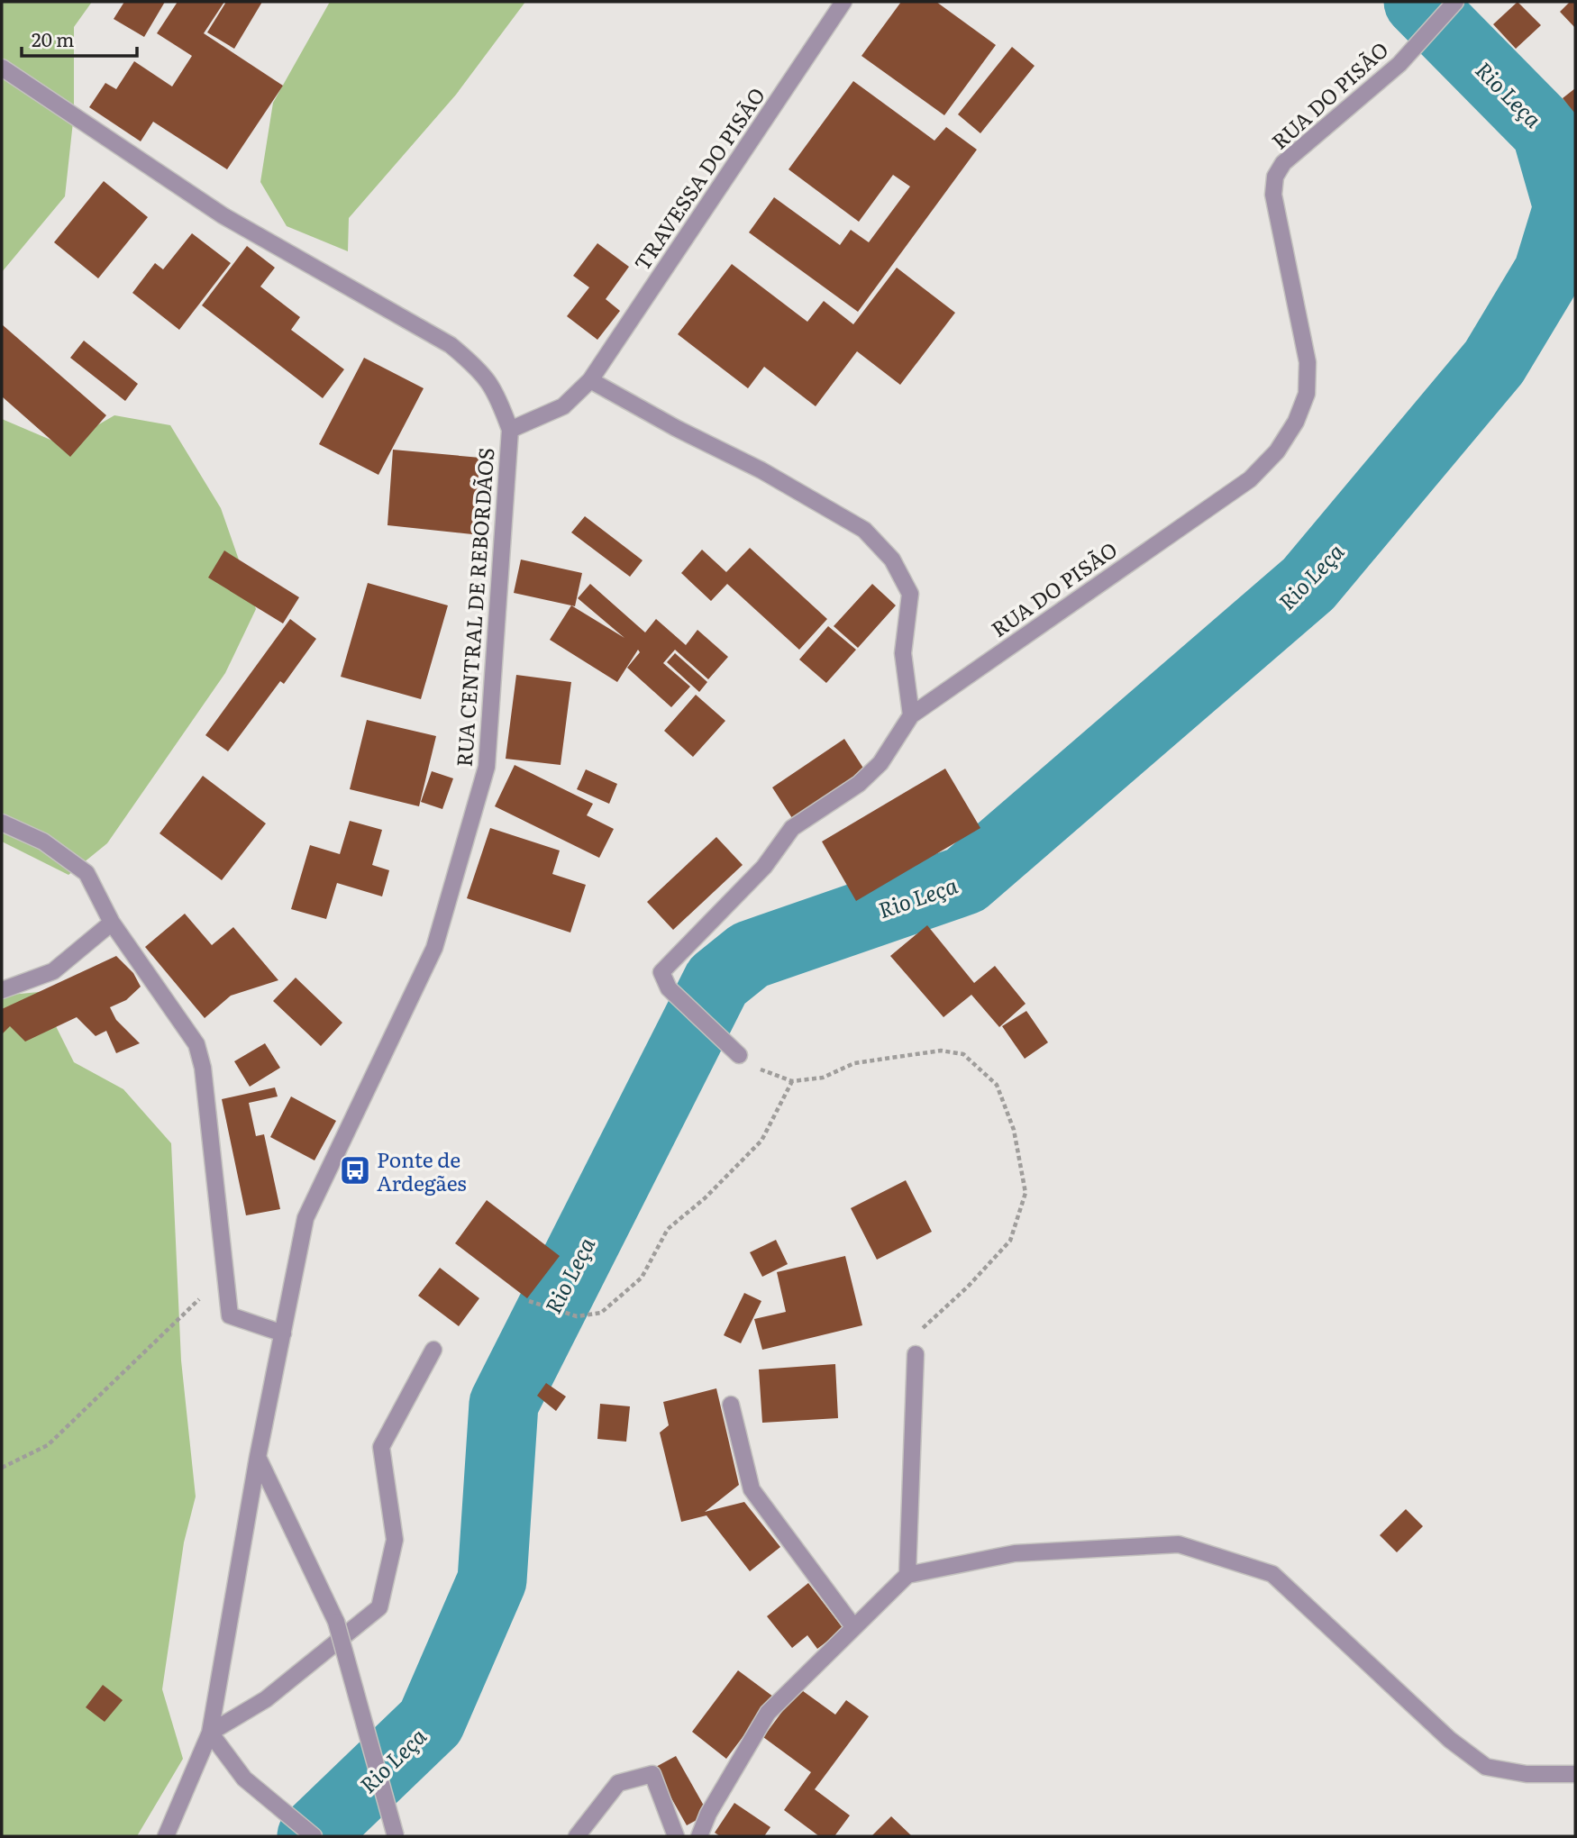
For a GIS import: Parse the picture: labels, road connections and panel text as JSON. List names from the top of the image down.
{
  "streets": {
    "street": ["RUA DO PISÃO", "TRAVESSA DO PISÃO", "RUA CENTRAL DE REBORDÃOS"]
  },
  "water": ["Rio Leça"],
  "places": {
    "bus stop": ["Ponte de Ardegães"]
  },
  "scale_bar": "20 m"
}
